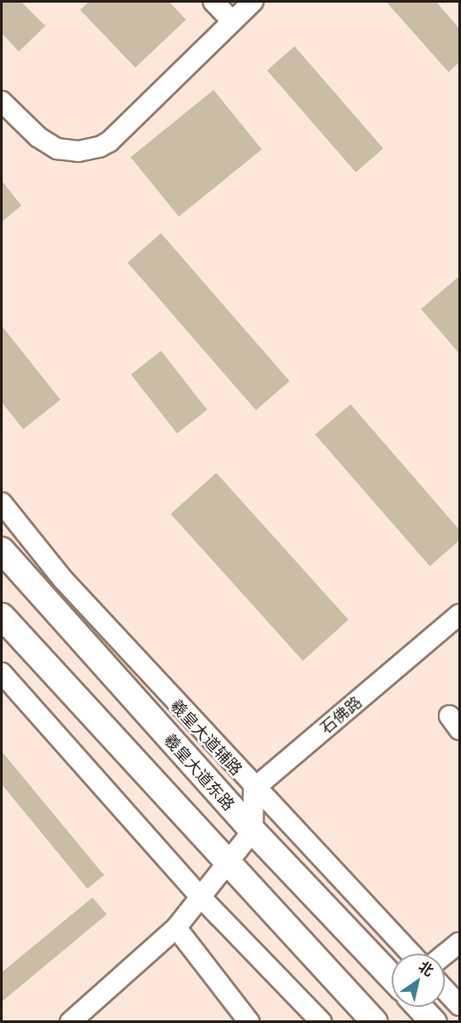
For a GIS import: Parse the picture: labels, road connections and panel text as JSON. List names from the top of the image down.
{
  "streets": {
    "main road": ["羲皇大道东路"],
    "street": ["石佛路", "羲皇大道辅路"]
  },
  "crossings": [
    ["石佛路", "羲皇大道辅路"]
  ],
  "north": "top right"
}
